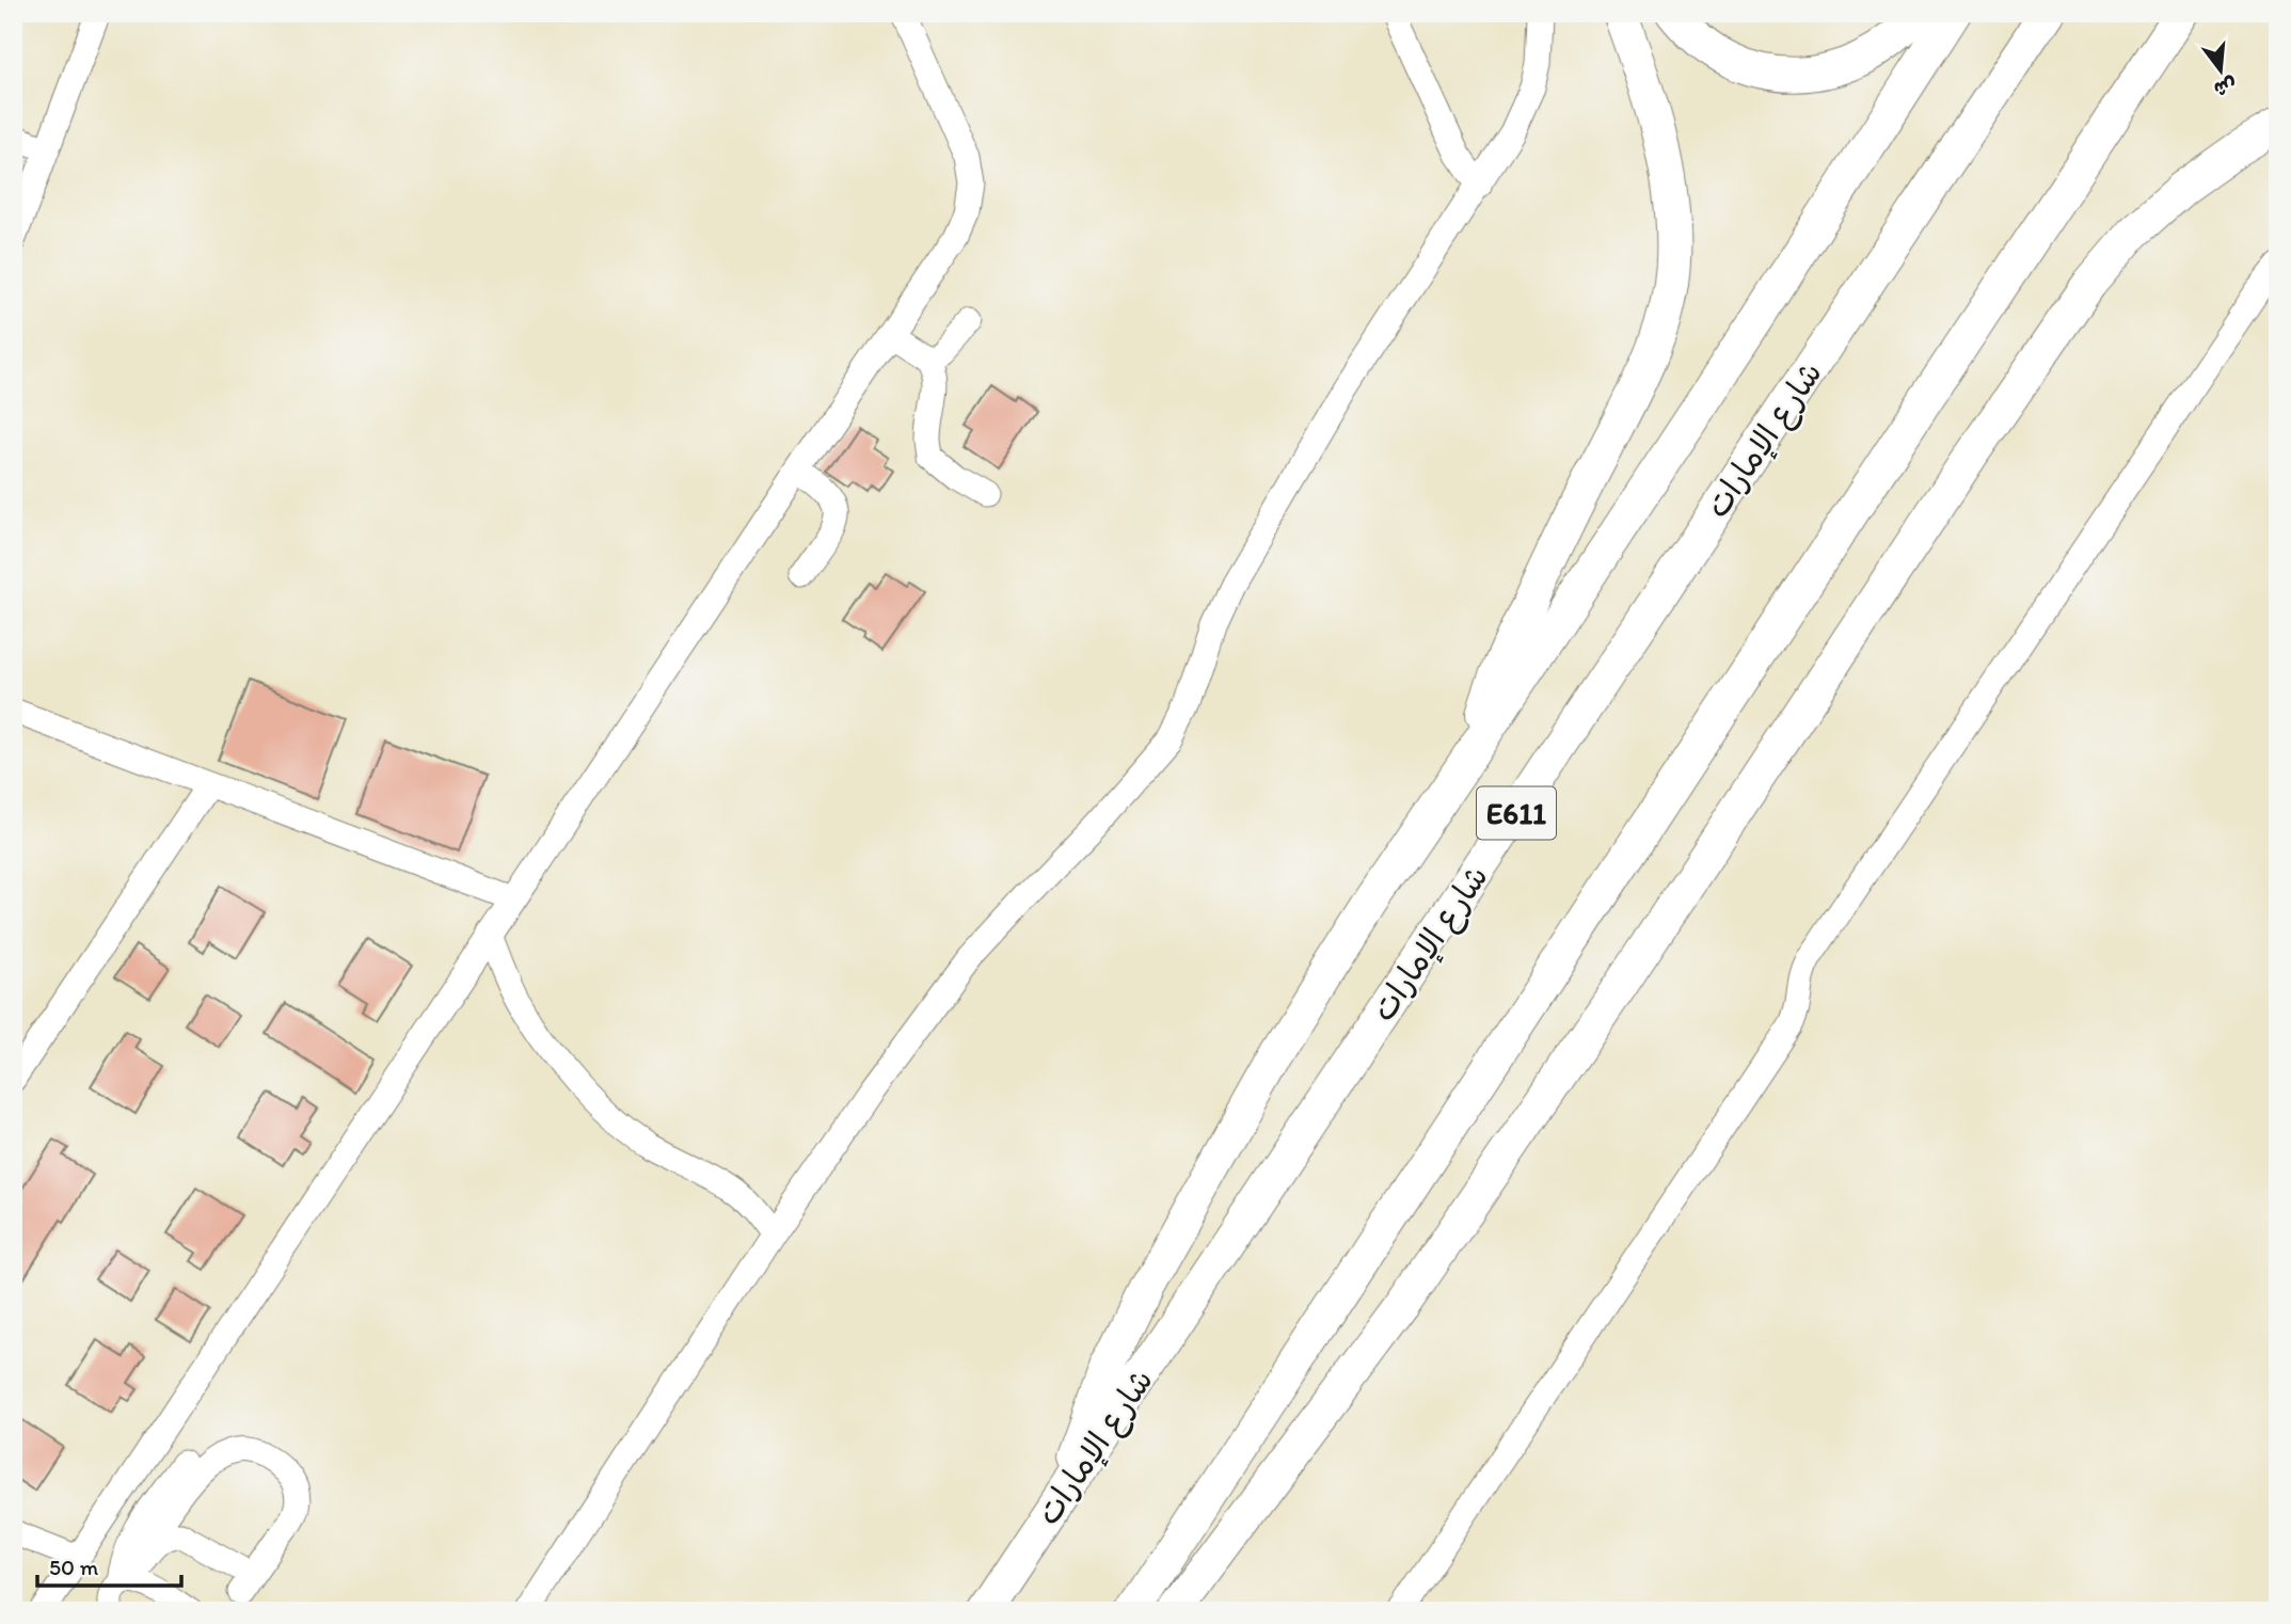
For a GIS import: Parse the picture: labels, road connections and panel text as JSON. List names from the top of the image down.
{
  "streets": {
    "highway": ["شارع الإمارات", "E611"]
  },
  "scale_bar": "50 m",
  "north": "bottom"
}
